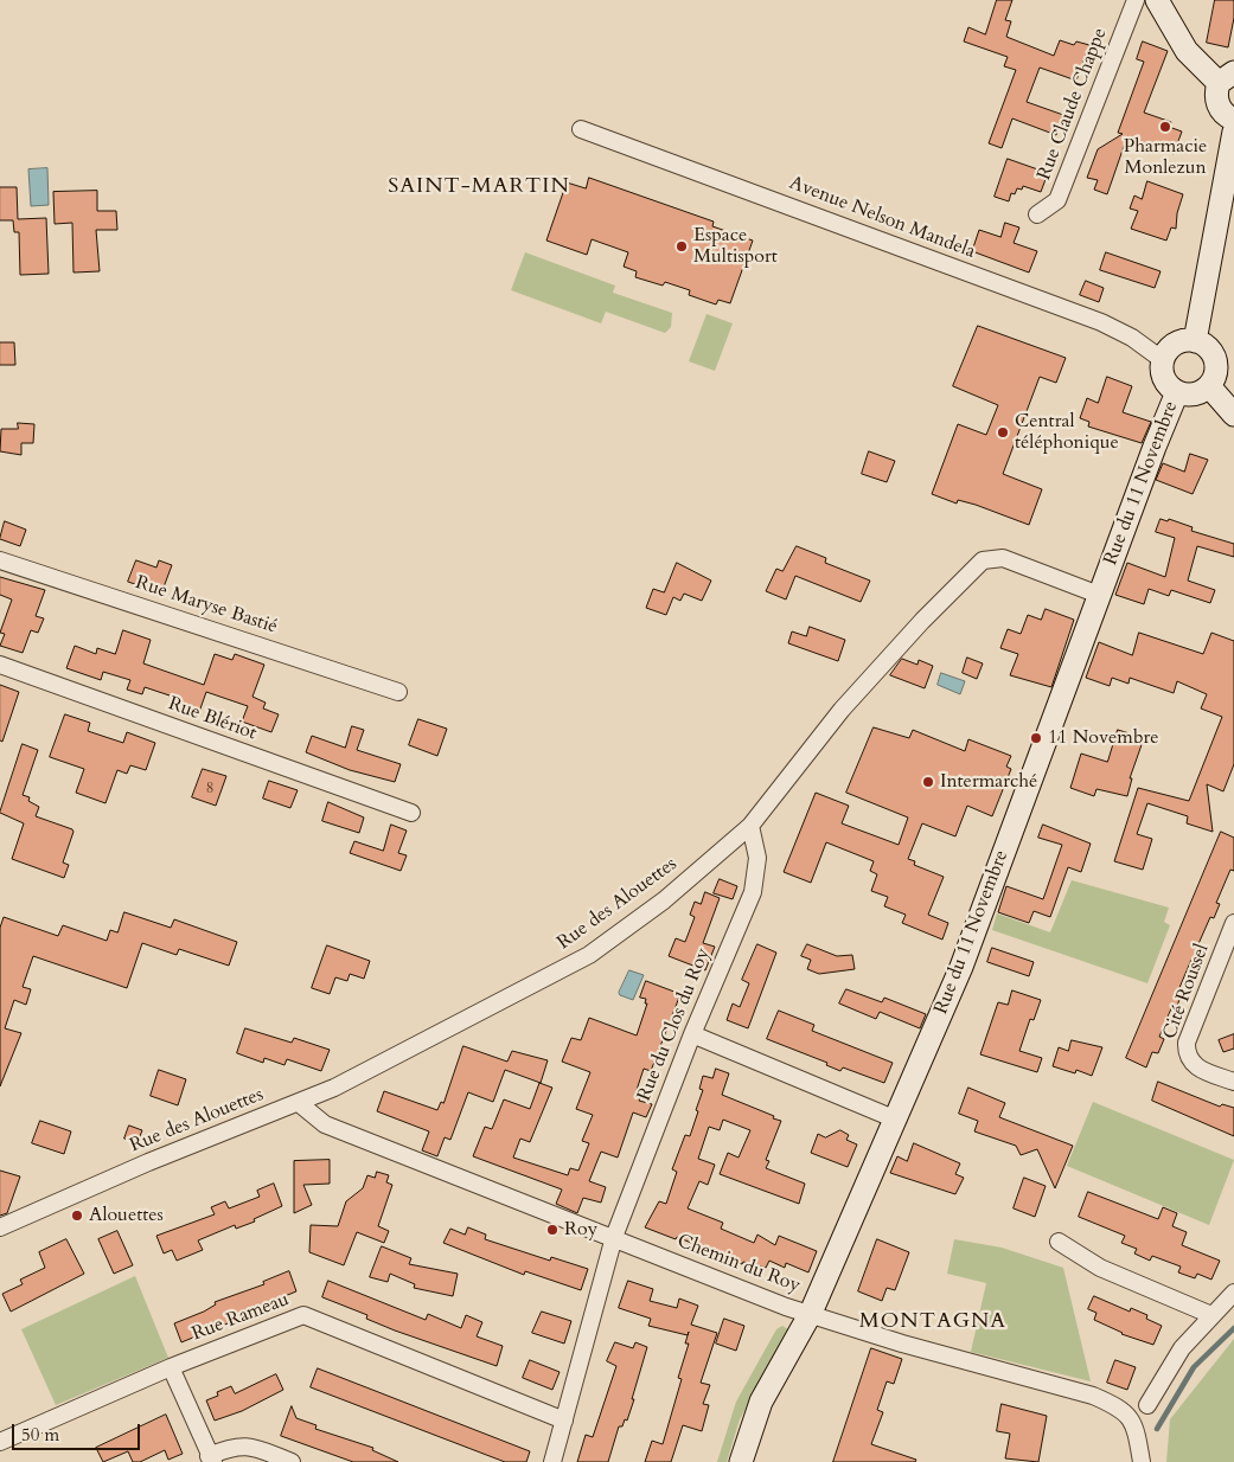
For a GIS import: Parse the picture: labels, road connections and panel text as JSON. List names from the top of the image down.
{
  "streets": {
    "street": [
      "Rue Claude Chappe",
      "Avenue Nelson Mandela",
      "Rue du 11 Novembre",
      "Rue Maryse Bastié",
      "Rue Blériot",
      "Rue des Alouettes",
      "Cité Roussel",
      "Rue du Clos du Roy",
      "Chemin du Roy",
      "Rue Rameau"
    ]
  },
  "crossings": [
    ["Avenue Nelson Mandela", "Rue du 11 Novembre"],
    ["Rue du 11 Novembre", "Rue des Alouettes"],
    ["Rue du 11 Novembre", "Chemin du Roy"],
    ["Rue des Alouettes", "Rue du Clos du Roy"],
    ["Rue des Alouettes", "Chemin du Roy"],
    ["Rue du Clos du Roy", "Chemin du Roy"]
  ],
  "districts": ["SAINT-MARTIN", "MONTAGNA"],
  "places": [
    "Pharmacie Monlezun",
    "Espace Multisport",
    "Central téléphonique",
    "11 Novembre",
    "Intermarché",
    "Alouettes",
    "Roy"
  ],
  "house_numbers": ["8"],
  "scale_bar": "50 m"
}
